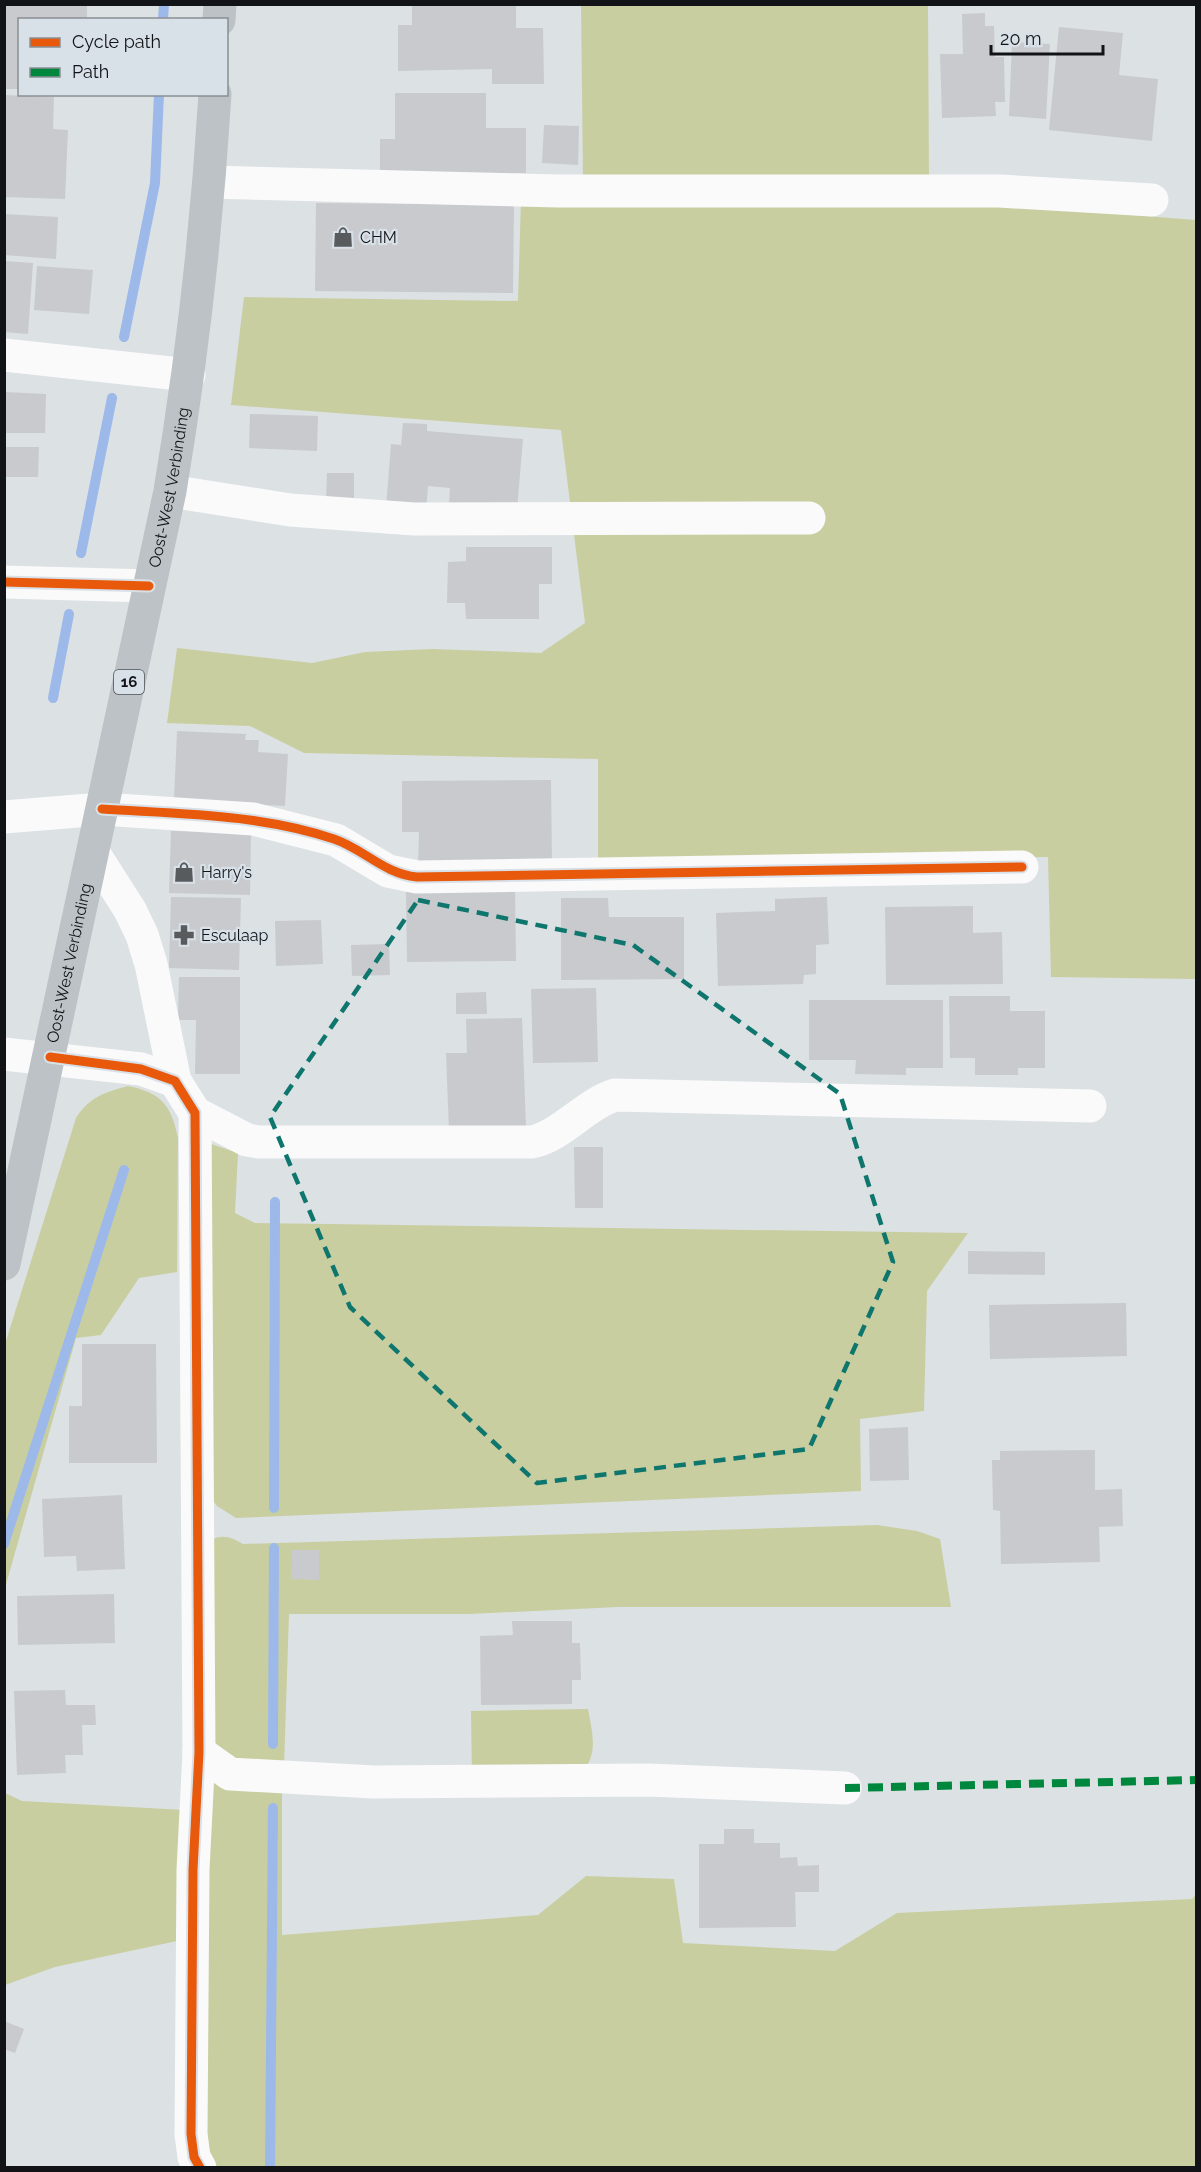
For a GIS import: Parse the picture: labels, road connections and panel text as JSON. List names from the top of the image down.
{
  "streets": {
    "main road": ["Oost-West Verbinding", "16"]
  },
  "places": {
    "shop": ["CHM", "Harry's"],
    "pharmacy": ["Esculaap"]
  },
  "legend": ["Cycle path", "Path"],
  "scale_bar": "20 m"
}
